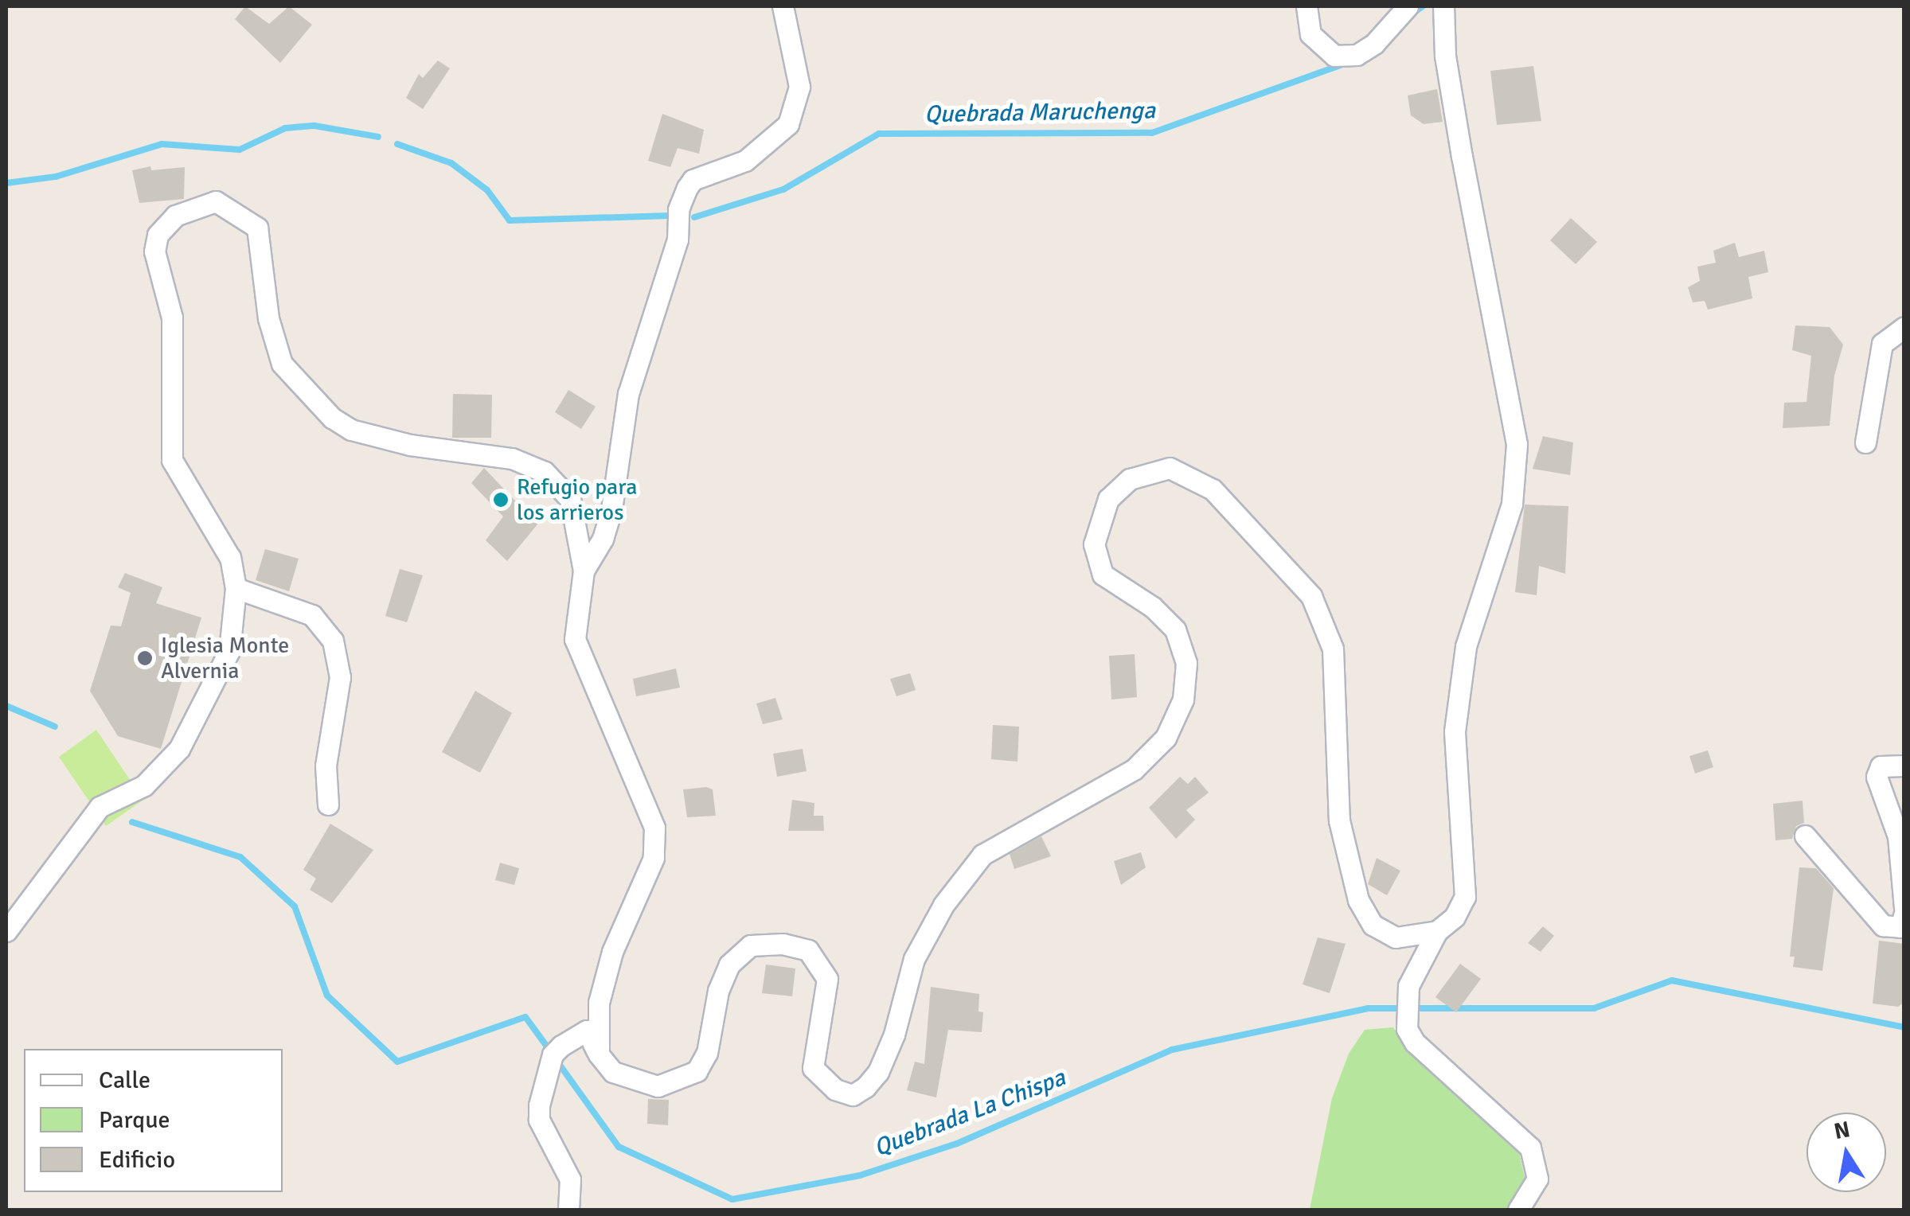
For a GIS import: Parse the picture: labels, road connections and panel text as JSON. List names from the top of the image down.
{
  "water": ["Quebrada Maruchenga", "Quebrada La Chispa"],
  "places": ["Refugio para los arrieros", "Iglesia Monte Alvernia"],
  "legend": ["Calle", "Parque", "Edificio"],
  "north": "top"
}
